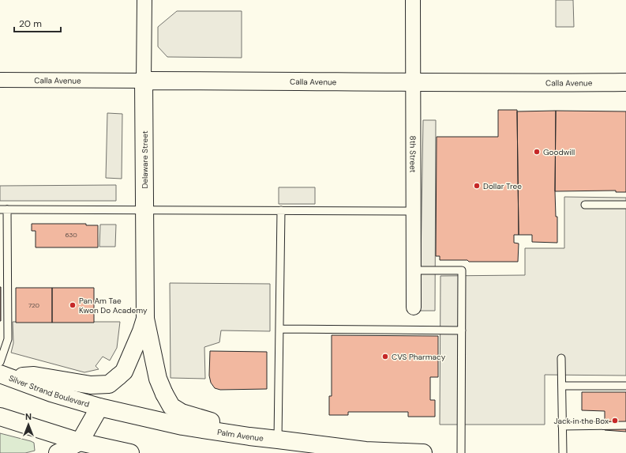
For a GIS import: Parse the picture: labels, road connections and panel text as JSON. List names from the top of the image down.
{
  "streets": {
    "main road": [
      "Calla Avenue",
      "Delaware Street",
      "Silver Strand Boulevard",
      "Palm Avenue"
    ],
    "street": ["8th Street"]
  },
  "crossings": [
    ["Calla Avenue", "8th Street"],
    ["Calla Avenue", "Delaware Street"],
    ["Delaware Street", "Silver Strand Boulevard"],
    ["Delaware Street", "Palm Avenue"],
    ["Silver Strand Boulevard", "Palm Avenue"]
  ],
  "places": [
    "Goodwill",
    "Dollar Tree",
    "Pan Am Tae Kwon Do Academy",
    "CVS Pharmacy",
    "Jack in the Box"
  ],
  "house_numbers": ["630", "720"],
  "scale_bar": "20 m",
  "north": "top"
}
